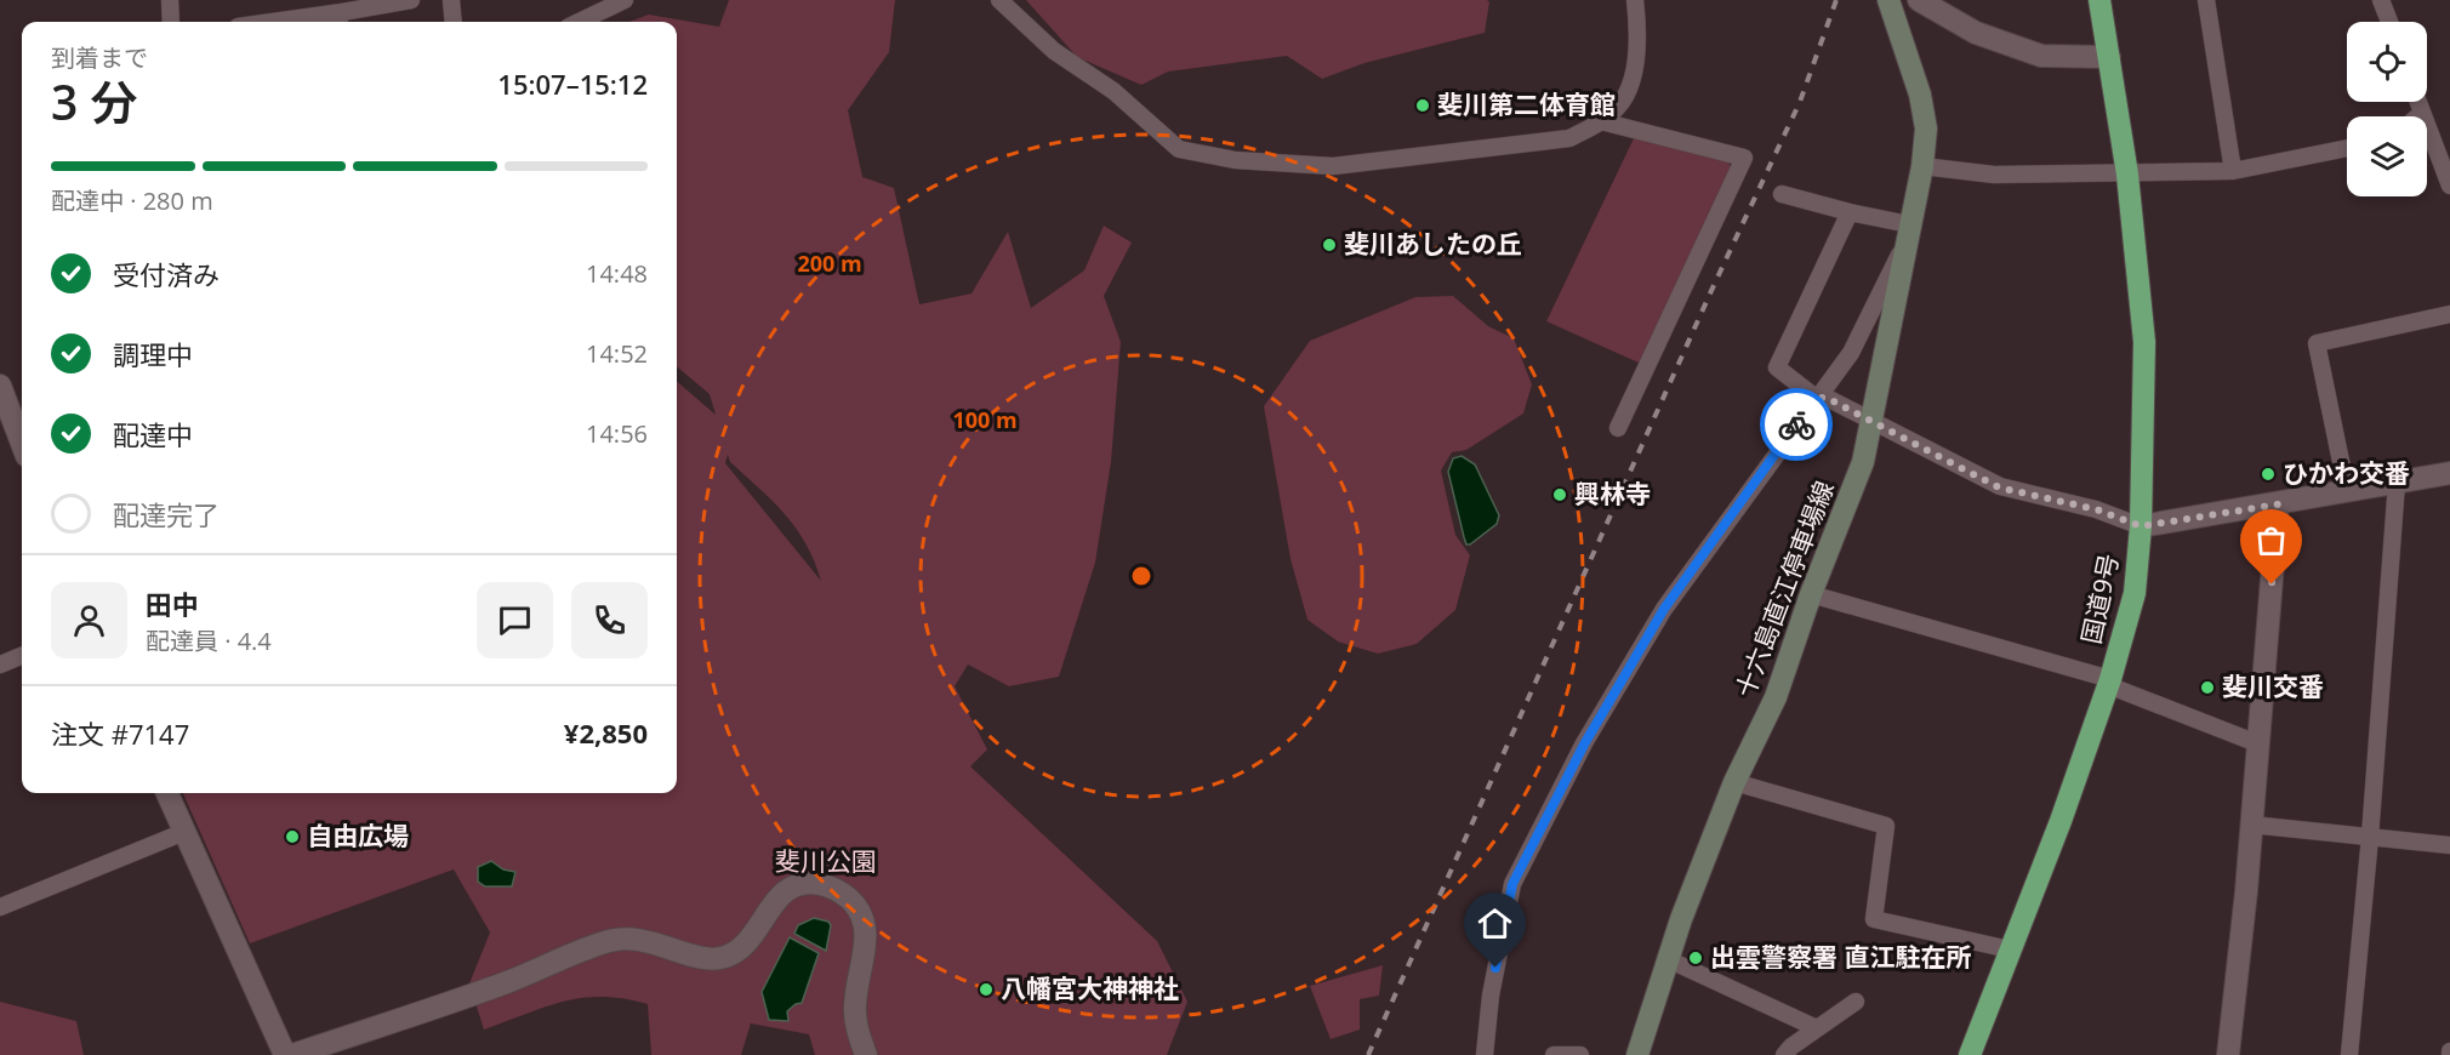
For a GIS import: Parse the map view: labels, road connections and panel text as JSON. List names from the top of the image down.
{
  "streets": {
    "highway": ["国道9号"],
    "main road": ["十六島直江停車場線"]
  },
  "parks": ["斐川公園"],
  "places": [
    "斐川第二体育館",
    "斐川あしたの丘",
    "ひかわ交番",
    "興林寺",
    "斐川交番",
    "自由広場",
    "出雲警察署 直江駐在所",
    "八幡宮大神神社"
  ],
  "page": {
    "heading": ["3 分", "到着まで", "15:07–15:12"],
    "panel": [
      "田中",
      "配達員 · 4.4",
      "注文 #7147",
      "¥2,850"
    ],
    "bar": "配達中 · 280 m",
    "list": [
      ["受付済み", "14:48"],
      ["調理中", "14:52"],
      ["配達中", "14:56"],
      "配達完了"
    ]
  },
  "rings": ["200 m", "100 m"]
}
